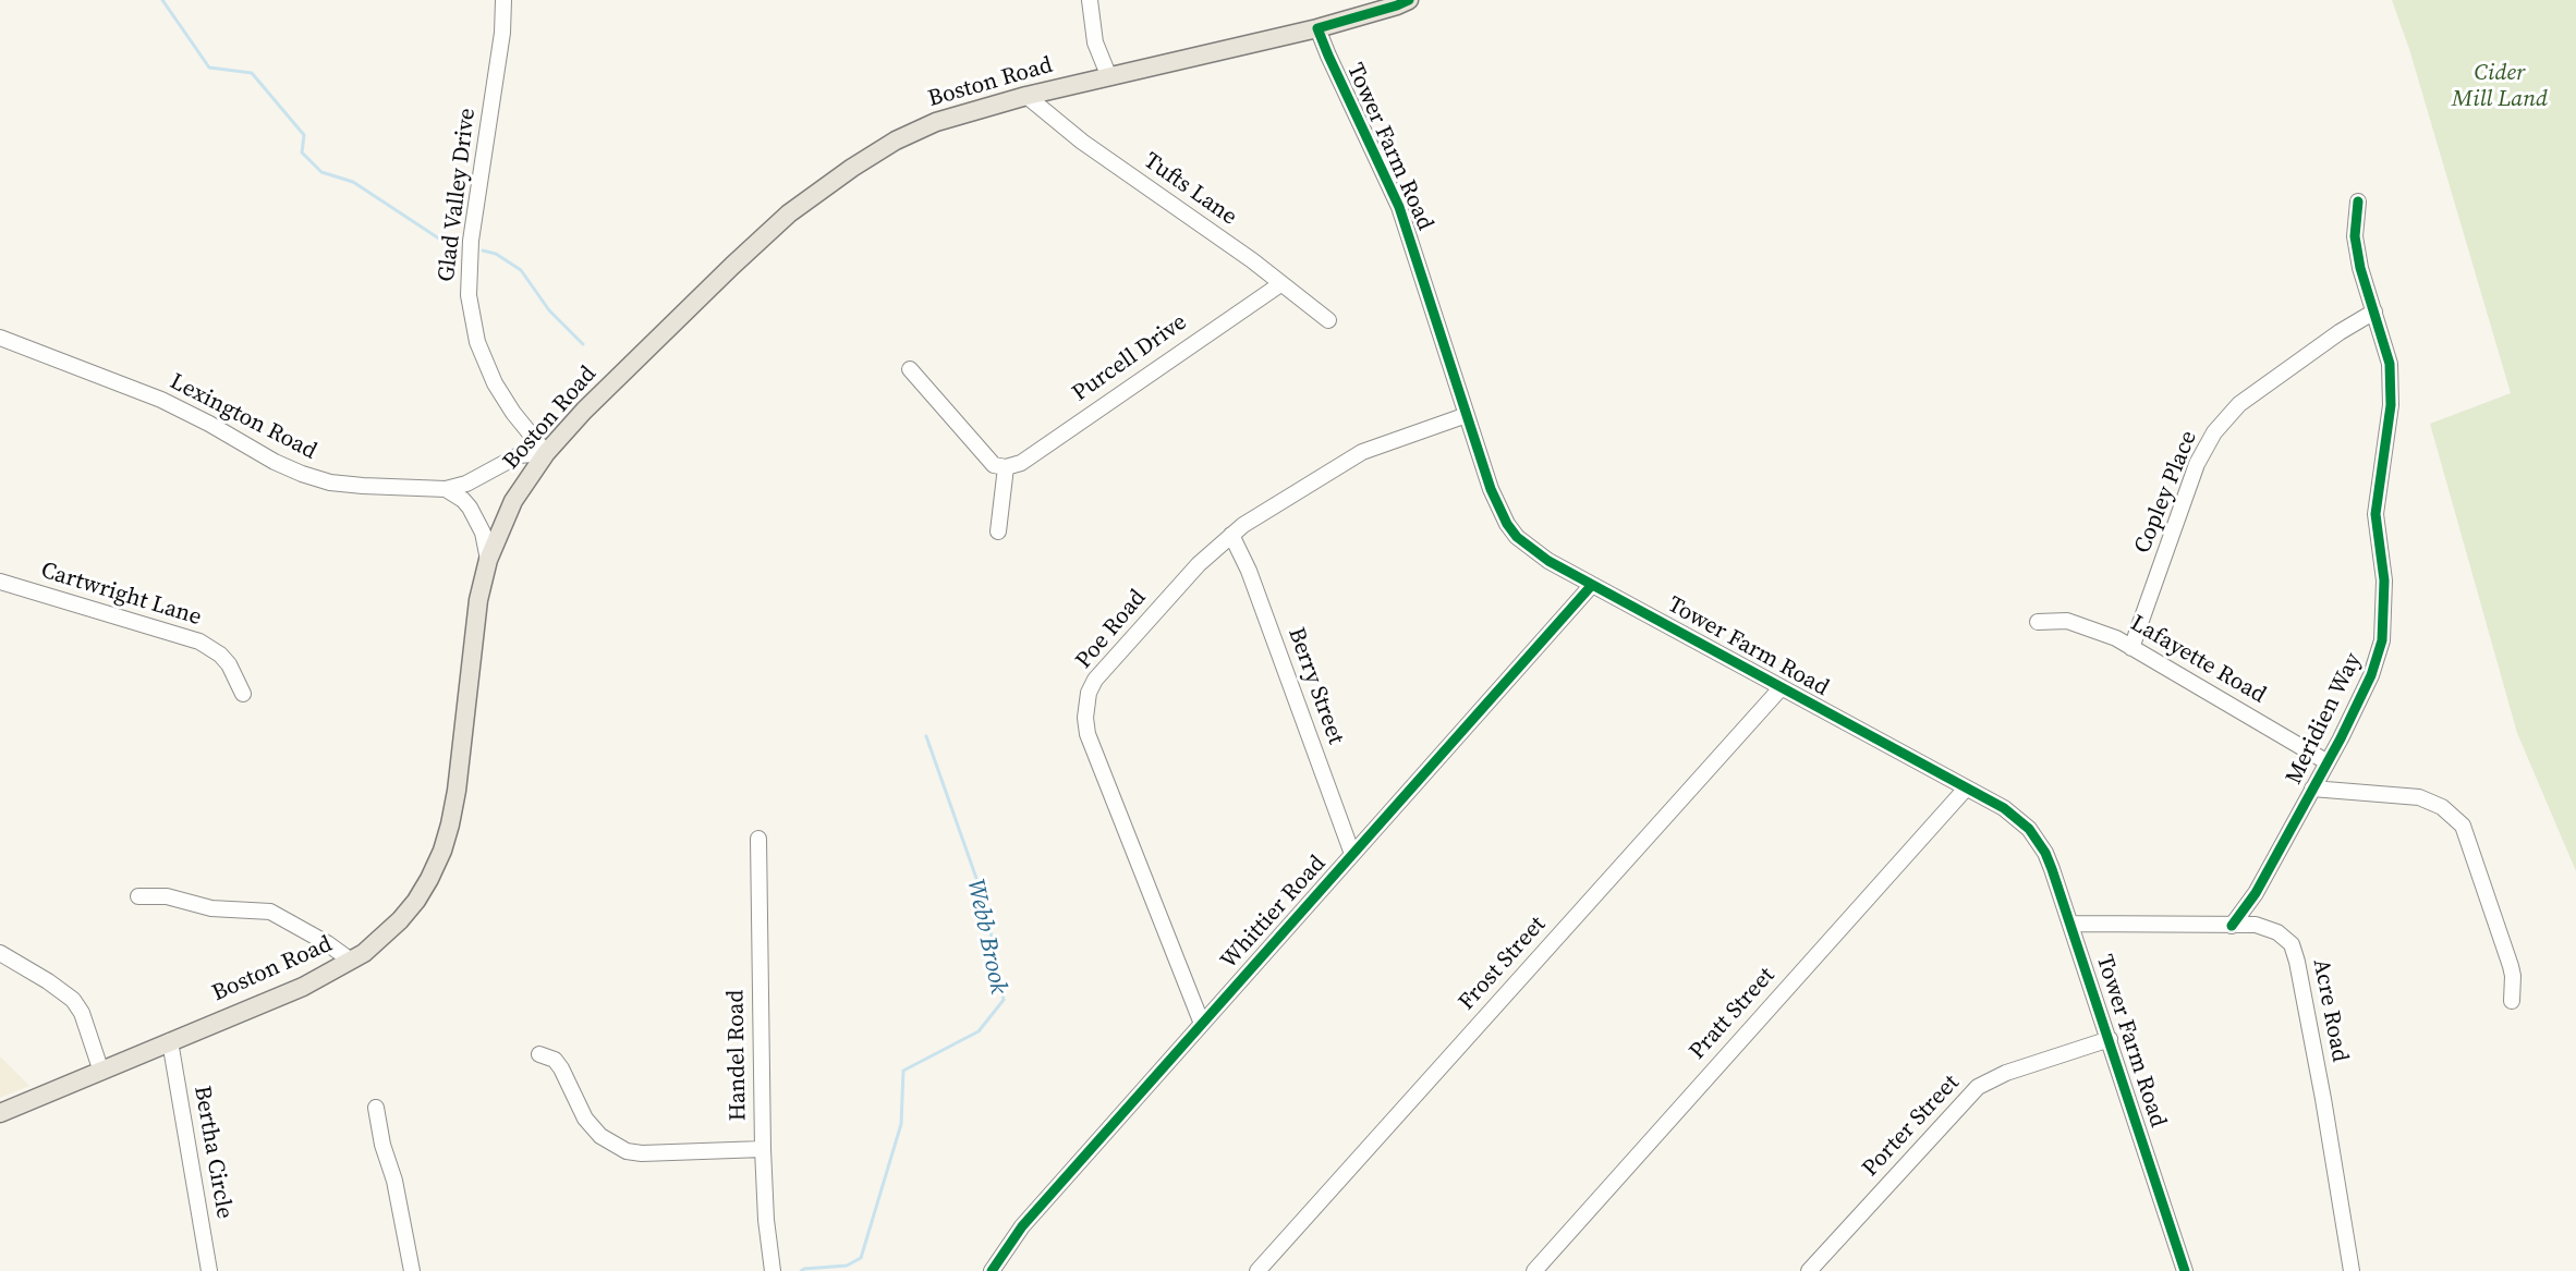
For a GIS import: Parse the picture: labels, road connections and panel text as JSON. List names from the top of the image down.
{
  "streets": {
    "main road": ["Boston Road"],
    "street": [
      "Tower Farm Road",
      "Tufts Lane",
      "Glad Valley Drive",
      "Purcell Drive",
      "Lexington Road",
      "Copley Place",
      "Cartwright Lane",
      "Poe Road",
      "Lafayette Road",
      "Berry Street",
      "Meridien Way",
      "Whittier Road",
      "Frost Street",
      "Acre Road",
      "Pratt Street",
      "Handel Road",
      "Porter Street",
      "Bertha Circle"
    ]
  },
  "crossings": [
    ["Boston Road", "Tower Farm Road"],
    ["Boston Road", "Tufts Lane"],
    ["Boston Road", "Glad Valley Drive"],
    ["Boston Road", "Lexington Road"],
    ["Boston Road", "Bertha Circle"],
    ["Tower Farm Road", "Poe Road"],
    ["Tower Farm Road", "Whittier Road"],
    ["Tower Farm Road", "Frost Street"],
    ["Tower Farm Road", "Acre Road"],
    ["Tower Farm Road", "Pratt Street"],
    ["Tower Farm Road", "Porter Street"],
    ["Tufts Lane", "Purcell Drive"],
    ["Glad Valley Drive", "Lexington Road"],
    ["Copley Place", "Lafayette Road"],
    ["Copley Place", "Meridien Way"],
    ["Poe Road", "Berry Street"],
    ["Poe Road", "Whittier Road"],
    ["Lafayette Road", "Meridien Way"],
    ["Berry Street", "Whittier Road"],
    ["Meridien Way", "Acre Road"]
  ],
  "water": ["Webb Brook"],
  "parks": ["Cider Mill Land"]
}
